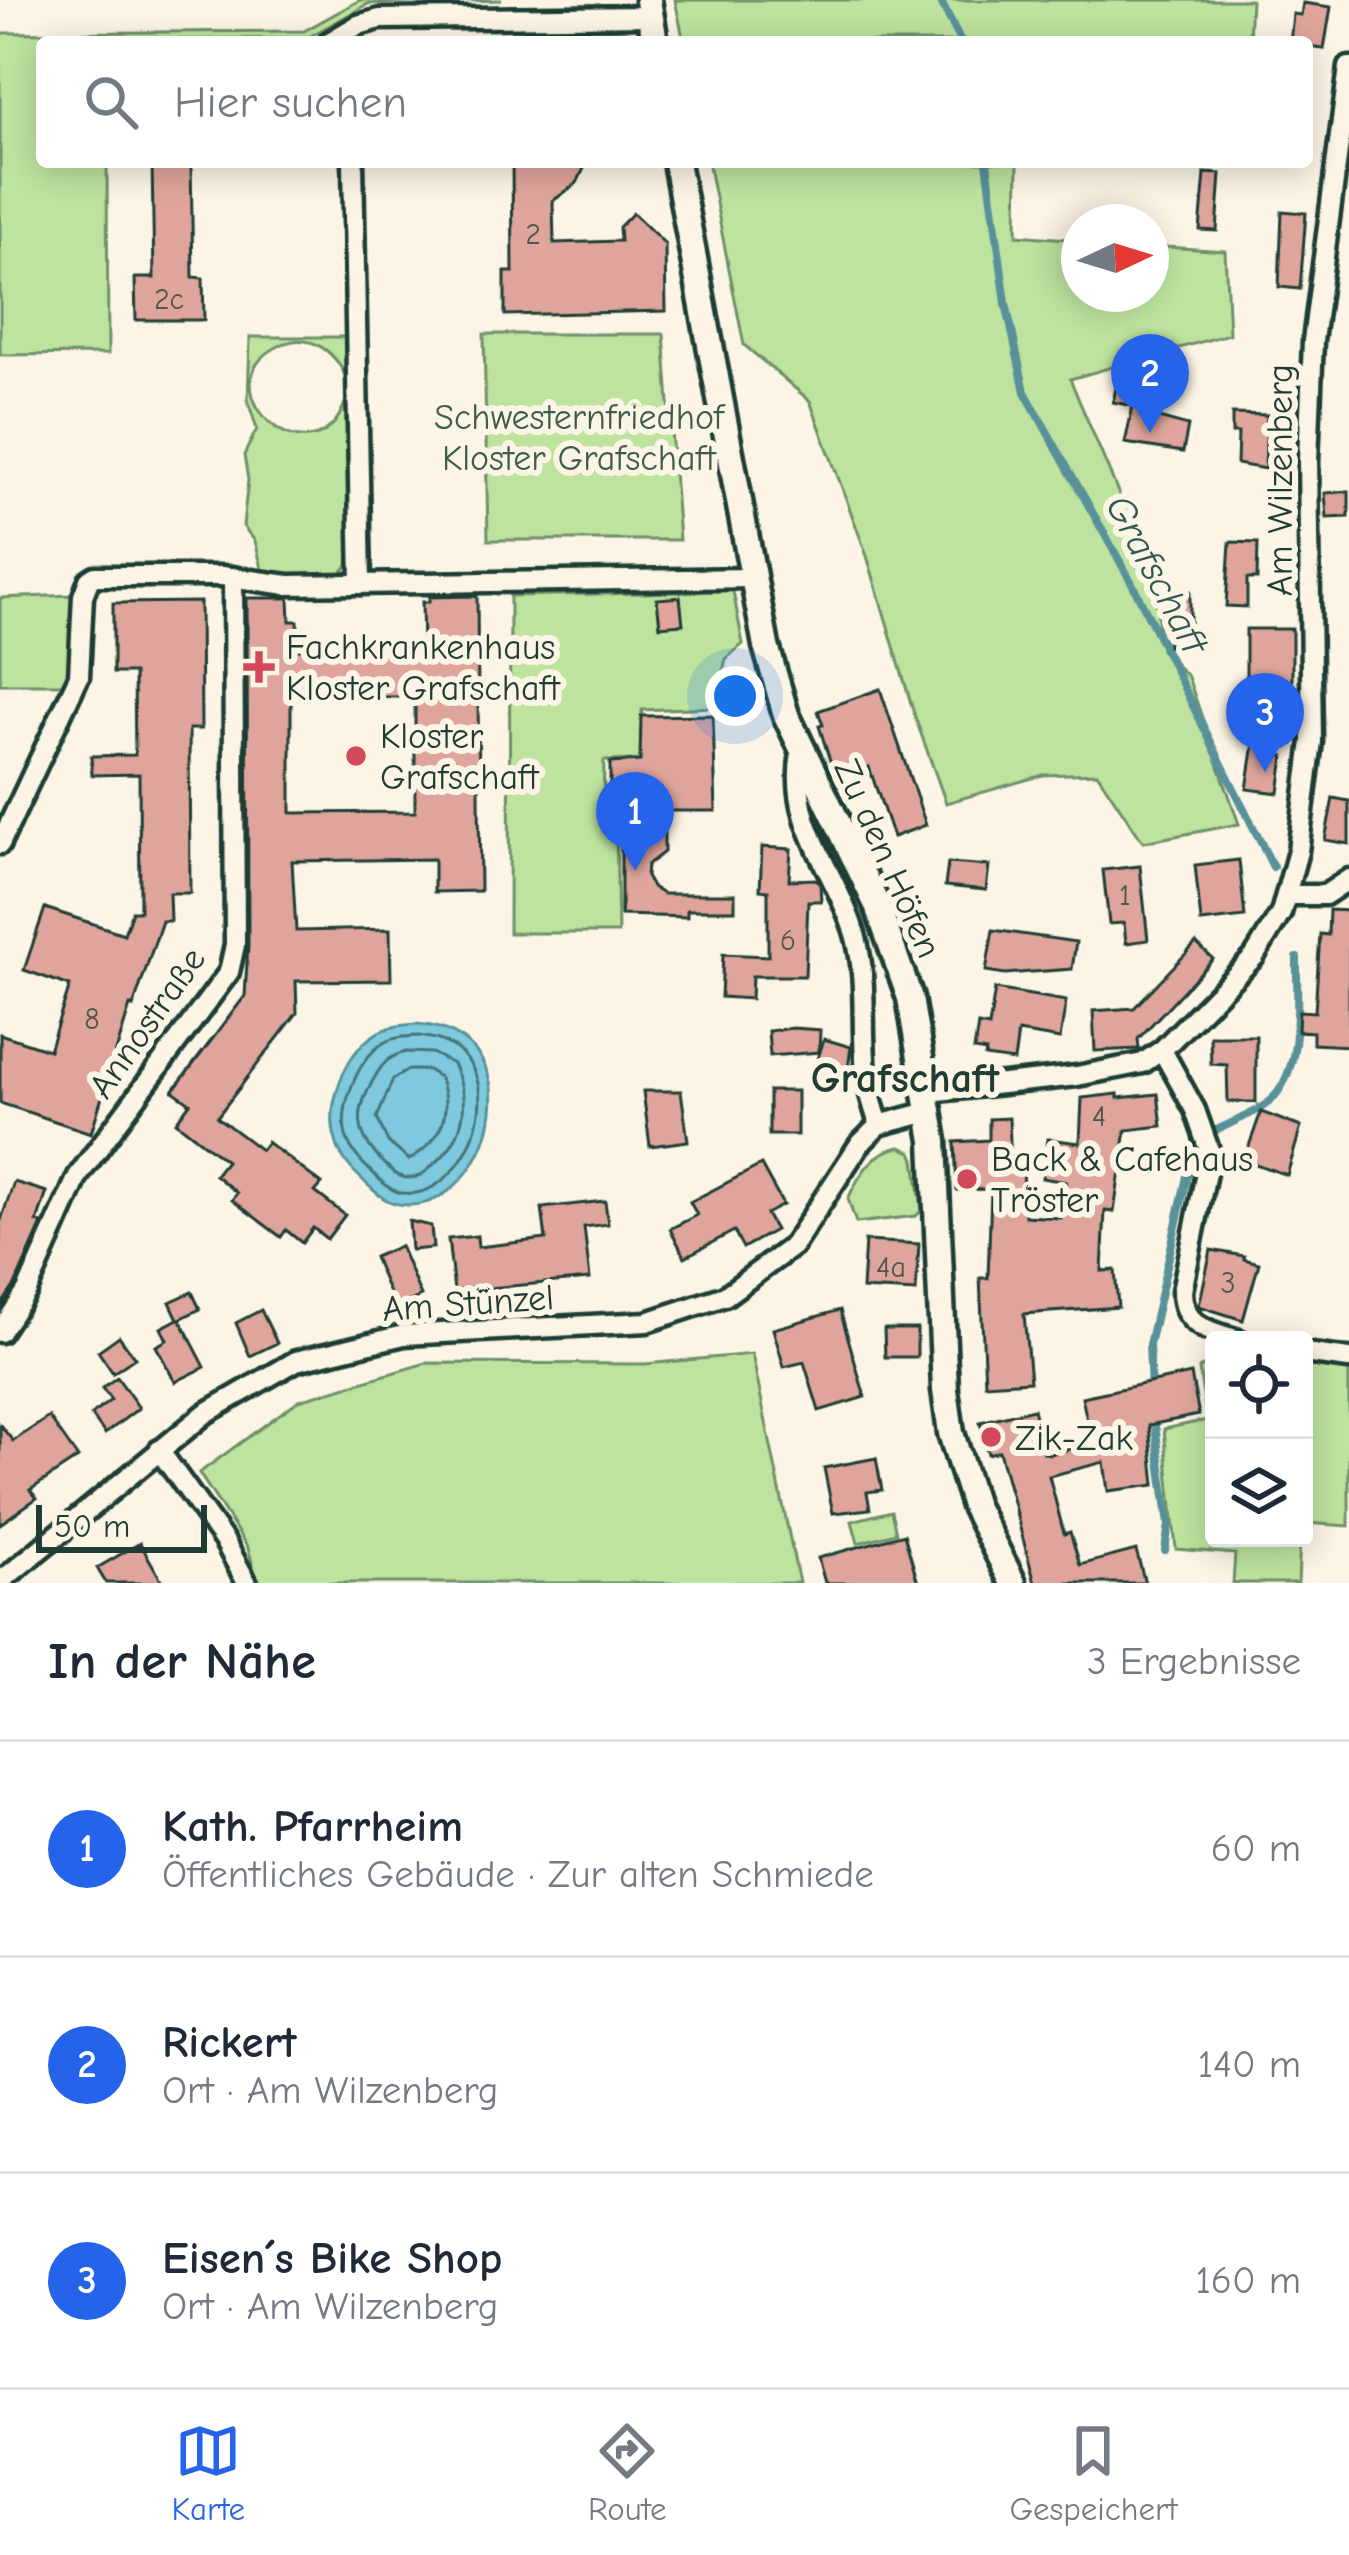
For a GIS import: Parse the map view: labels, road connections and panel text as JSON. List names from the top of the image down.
{
  "streets": {
    "street": [
      "Am Wilzenberg",
      "Zu den Höfen",
      "Annostraße",
      "Am Stünzel"
    ]
  },
  "crossings": [
    ["Am Wilzenberg", "Zu den Höfen"]
  ],
  "districts": ["Grafschaft"],
  "water": ["Grafschaft"],
  "parks": ["Schwesternfriedhof Kloster Grafschaft"],
  "places": {
    "health": ["Fachkrankenhaus Kloster Grafschaft"],
    "other": ["Kloster Grafschaft", "Back & Cafehaus Tröster", "Zik-Zak"]
  },
  "house_numbers": [
    "2",
    "2c",
    "1",
    "6",
    "8",
    "4",
    "4a",
    "3"
  ],
  "scale_bar": "50 m",
  "north": "right",
  "page": {
    "search": "Hier suchen",
    "pins": ["2", "3", "1"],
    "scale": "50 m",
    "heading": ["In der Nähe", "3 Ergebnisse"],
    "list": [
      {
        "mark": "1",
        "name": "Kath. Pfarrheim",
        "note": "Öffentliches Gebäude · Zur alten Schmiede",
        "value": "60 m"
      },
      {
        "mark": "2",
        "name": "Rickert",
        "note": "Ort · Am Wilzenberg",
        "value": "140 m"
      },
      {
        "mark": "3",
        "name": "Eisen´s Bike Shop",
        "note": "Ort · Am Wilzenberg",
        "value": "160 m"
      }
    ],
    "nav": ["Karte", "Route", "Gespeichert"]
  }
}
